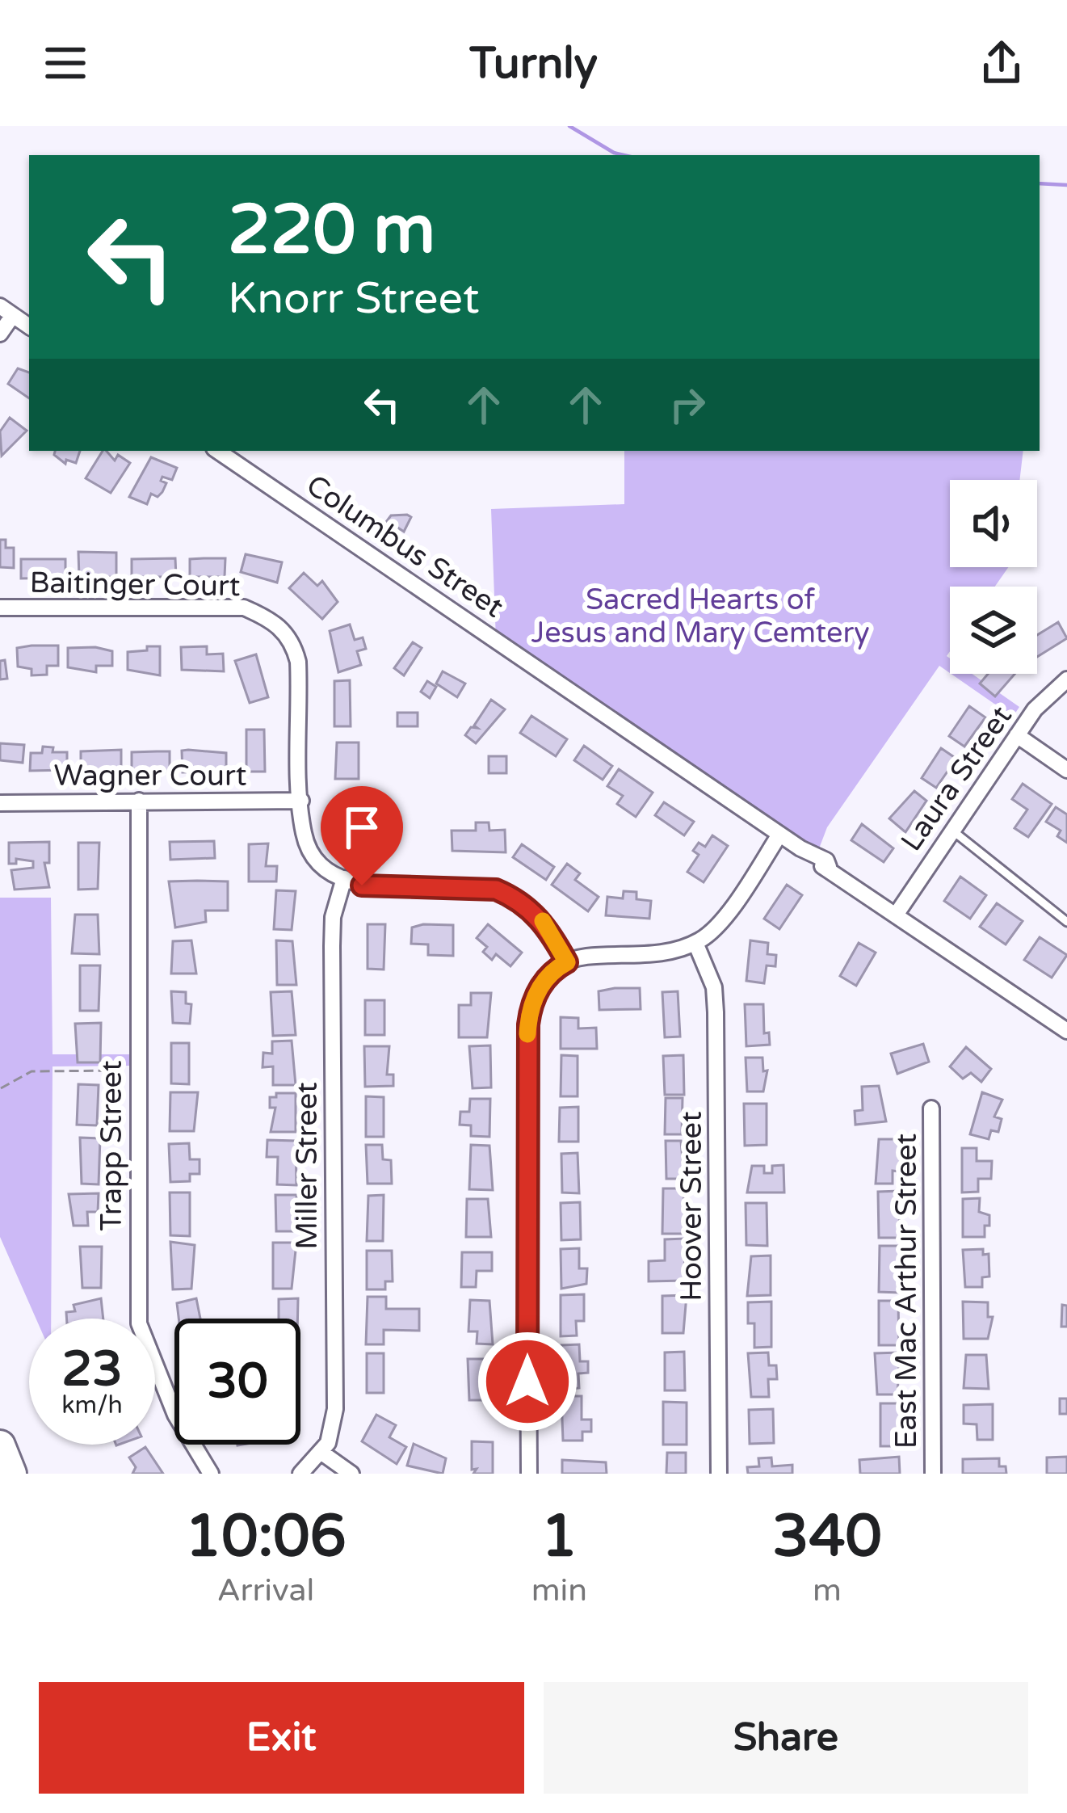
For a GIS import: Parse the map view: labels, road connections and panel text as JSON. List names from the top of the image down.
{
  "streets": {
    "street": [
      "Columbus Street",
      "Baitinger Court",
      "Wagner Court",
      "Laura Street",
      "Trapp Street",
      "Miller Street",
      "Hoover Street",
      "East Mac Arthur Street"
    ]
  },
  "crossings": [
    ["Columbus Street", "Laura Street"],
    ["Baitinger Court", "Wagner Court"],
    ["Baitinger Court", "Miller Street"],
    ["Wagner Court", "Trapp Street"]
  ],
  "parks": ["Sacred Hearts of Jesus and Mary Cemtery"],
  "page": {
    "header": "Turnly",
    "turn": ["220 m", "Knorr Street"],
    "speed": "23 km/h",
    "limit": "30",
    "eta": [
      "10:06",
      "Arrival",
      "1",
      "min",
      "340",
      "m"
    ],
    "buttons": ["Exit", "Share"]
  }
}
